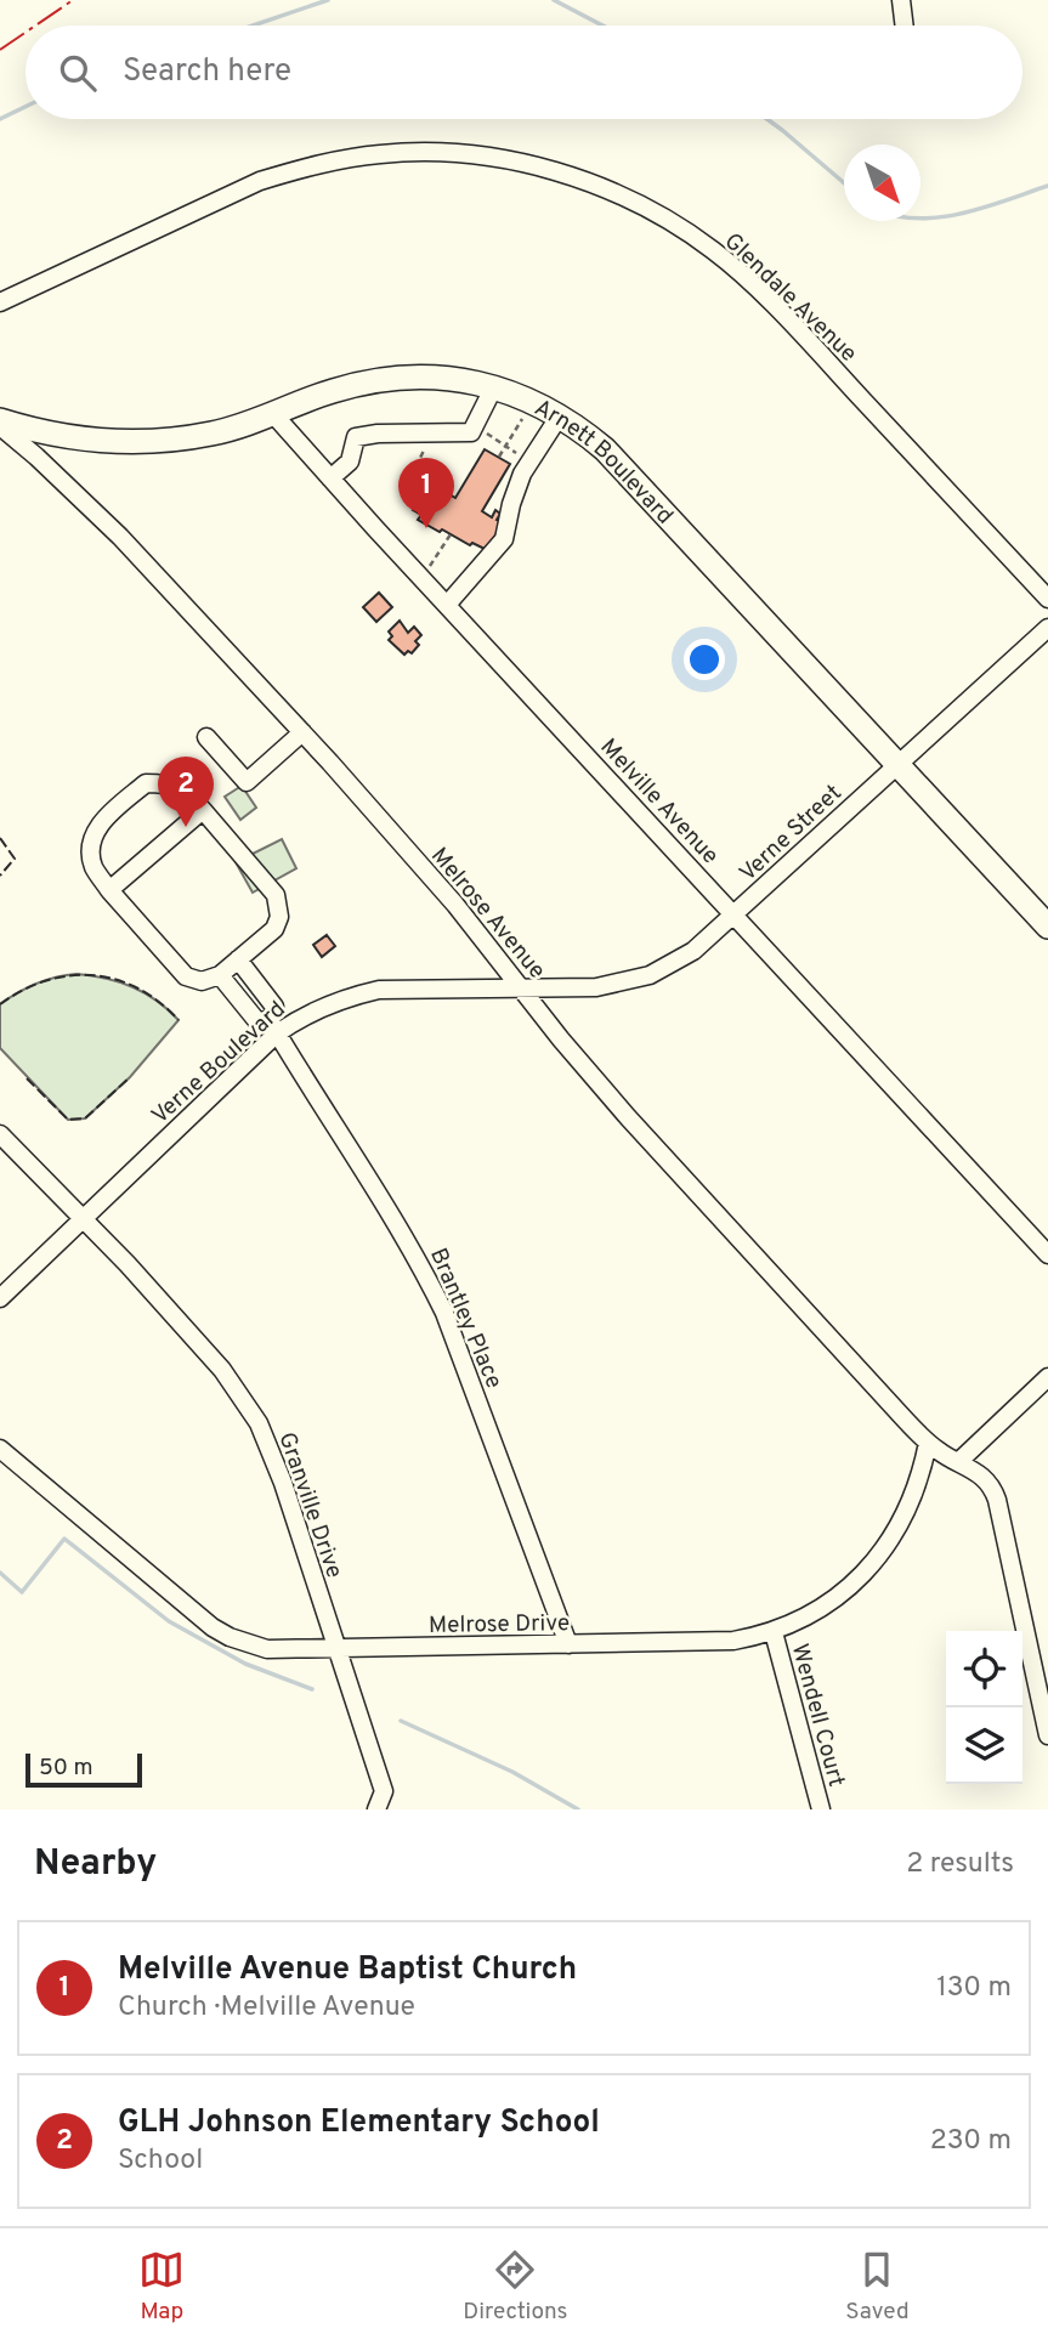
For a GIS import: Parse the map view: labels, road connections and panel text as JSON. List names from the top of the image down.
{
  "streets": {
    "main road": ["Arnett Boulevard"],
    "street": [
      "Glendale Avenue",
      "Melville Avenue",
      "Verne Street",
      "Melrose Avenue",
      "Verne Boulevard",
      "Brantley Place",
      "Granville Drive",
      "Melrose Drive",
      "Wendell Court"
    ]
  },
  "crossings": [
    ["Arnett Boulevard", "Melville Avenue"],
    ["Arnett Boulevard", "Verne Street"],
    ["Melville Avenue", "Verne Street"],
    ["Verne Street", "Melrose Avenue"],
    ["Verne Street", "Verne Boulevard"],
    ["Melrose Avenue", "Verne Boulevard"],
    ["Melrose Avenue", "Melrose Drive"],
    ["Verne Boulevard", "Brantley Place"],
    ["Verne Boulevard", "Granville Drive"],
    ["Brantley Place", "Melrose Drive"],
    ["Granville Drive", "Melrose Drive"],
    ["Melrose Drive", "Wendell Court"]
  ],
  "scale_bar": "50 m",
  "north": "bottom right",
  "page": {
    "search": "Search here",
    "pins": ["1", "2"],
    "scale": "50 m",
    "heading": ["Nearby", "2 results"],
    "list": [
      {
        "mark": "1",
        "name": "Melville Avenue Baptist Church",
        "note": "Church · Melville Avenue",
        "value": "130 m"
      },
      {
        "mark": "2",
        "name": "GLH Johnson Elementary School",
        "note": "School",
        "value": "230 m"
      }
    ],
    "nav": ["Map", "Directions", "Saved"]
  }
}
